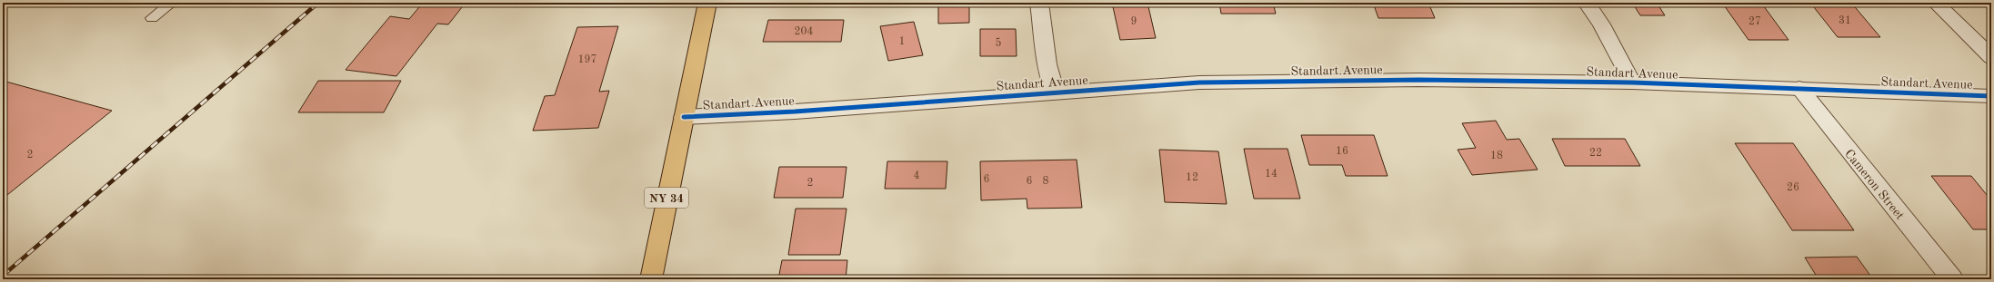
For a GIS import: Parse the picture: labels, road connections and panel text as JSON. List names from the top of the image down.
{
  "streets": {
    "main road": ["NY 34"],
    "street": ["Standart Avenue", "Cameron Street"]
  },
  "crossings": [
    ["Standart Avenue", "Cameron Street"],
    ["Standart Avenue", "NY 34"]
  ],
  "house_numbers": [
    "31",
    "9",
    "27",
    "204",
    "1",
    "5",
    "197",
    "16",
    "22",
    "2",
    "18",
    "14",
    "4",
    "12",
    "6",
    "6",
    "8",
    "2",
    "26"
  ]
}
